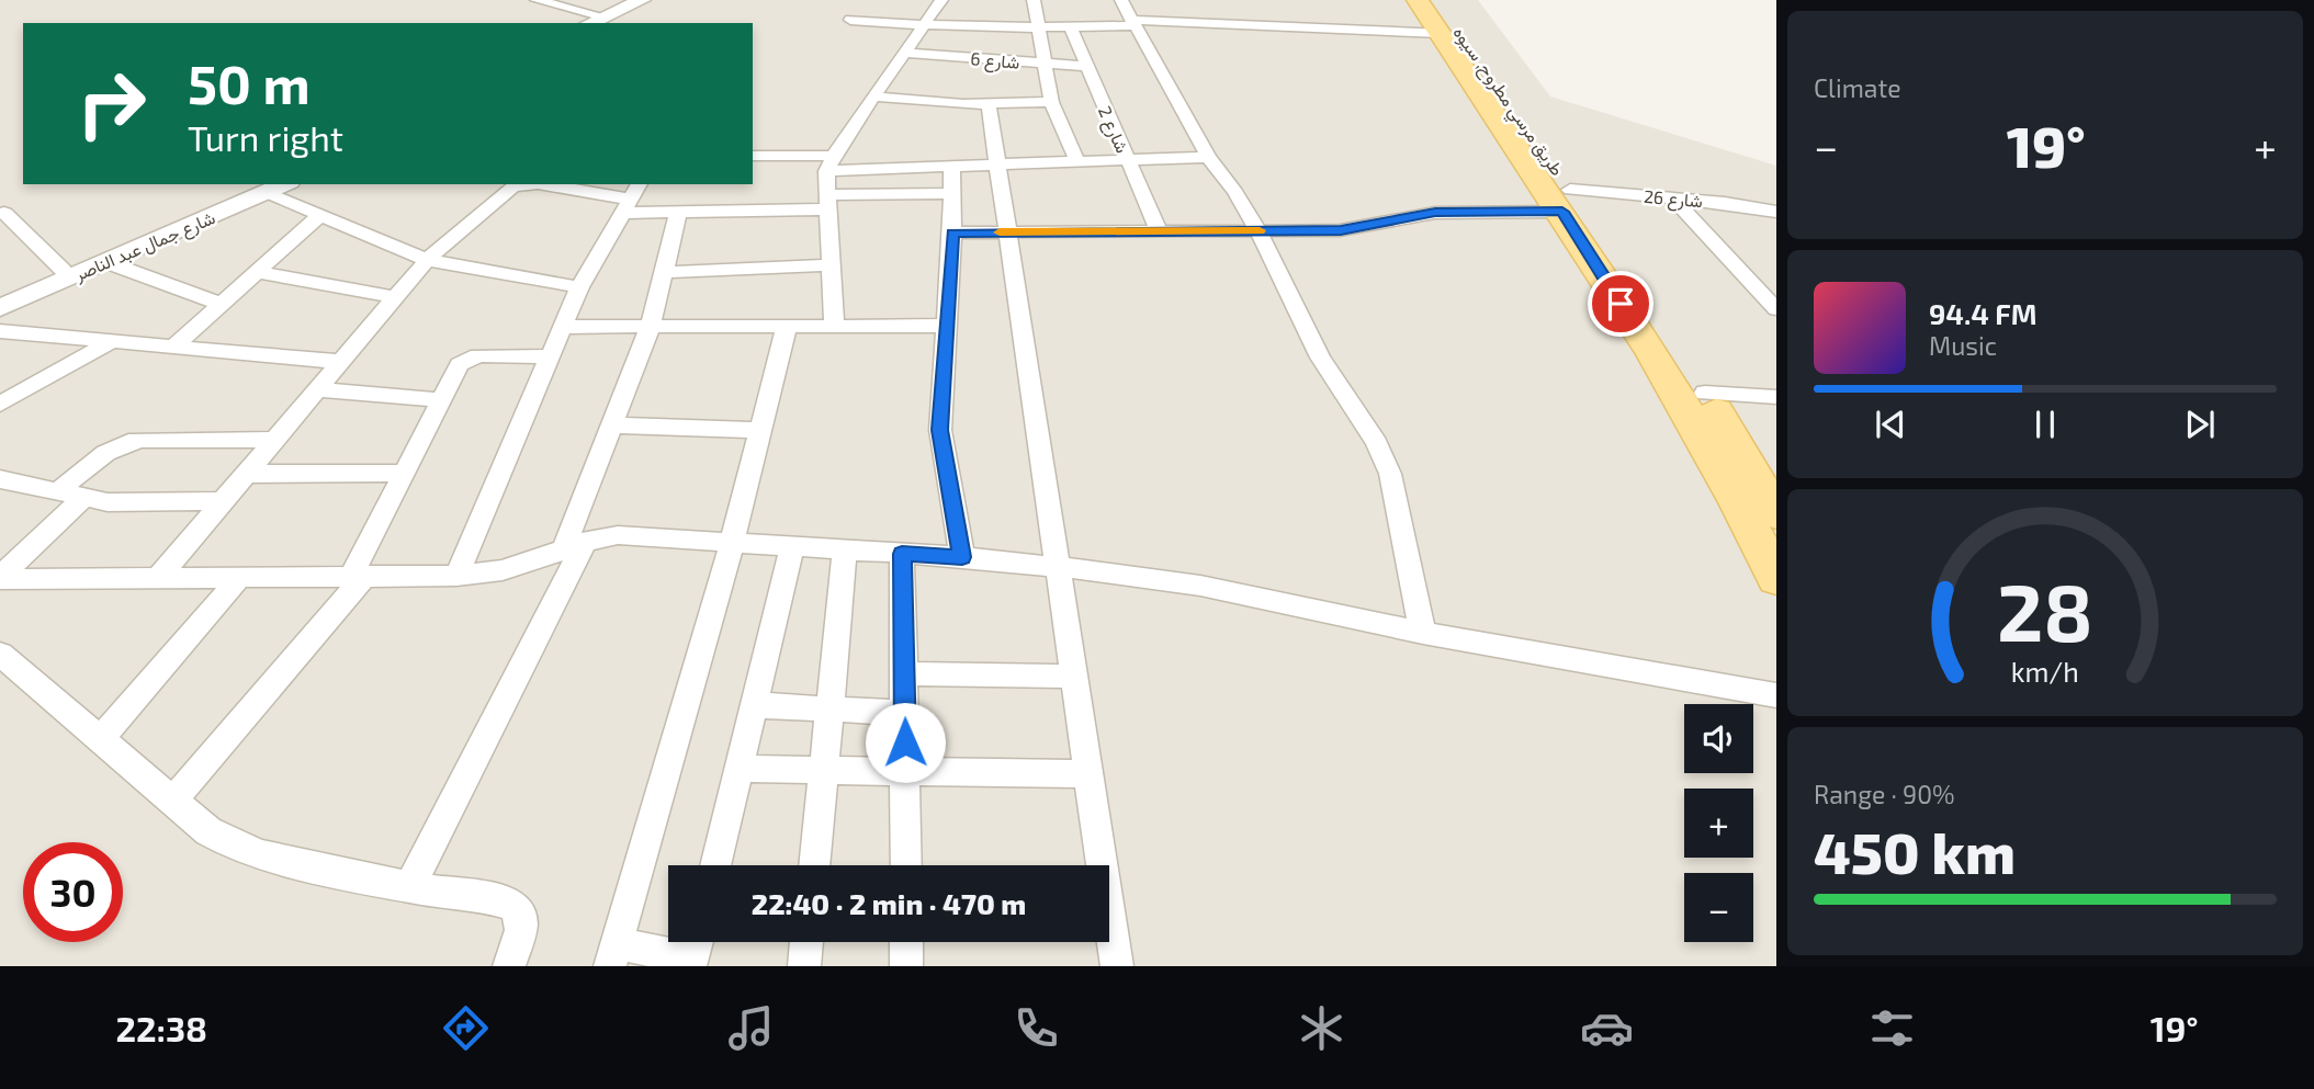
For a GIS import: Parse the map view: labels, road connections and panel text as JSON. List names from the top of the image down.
{
  "streets": {
    "main road": ["طريق مرسي مطروح, سيوه"],
    "street": [
      "شارع 6",
      "شارع 2",
      "شارع 26",
      "شارع جمال عبد الناصر"
    ]
  },
  "crossings": [
    ["شارع 6", "شارع 2"],
    ["طريق مرسي مطروح, سيوه", "شارع 26"],
    ["شارع 2", "شارع 26"]
  ],
  "page": {
    "tile": [
      "Climate",
      ["Range · 90%", "450 km"]
    ],
    "turn": ["50 m", "Turn right"],
    "heat": ["−", "19°", "+"],
    "song": ["94.4 FM", "Music"],
    "map_buttons": ["+", "−"],
    "limit": "30",
    "trip": "22:40 · 2 min · 470 m",
    "tabs": ["22:38", "19°"],
    "gauge": ["28", "km/h"]
  }
}
